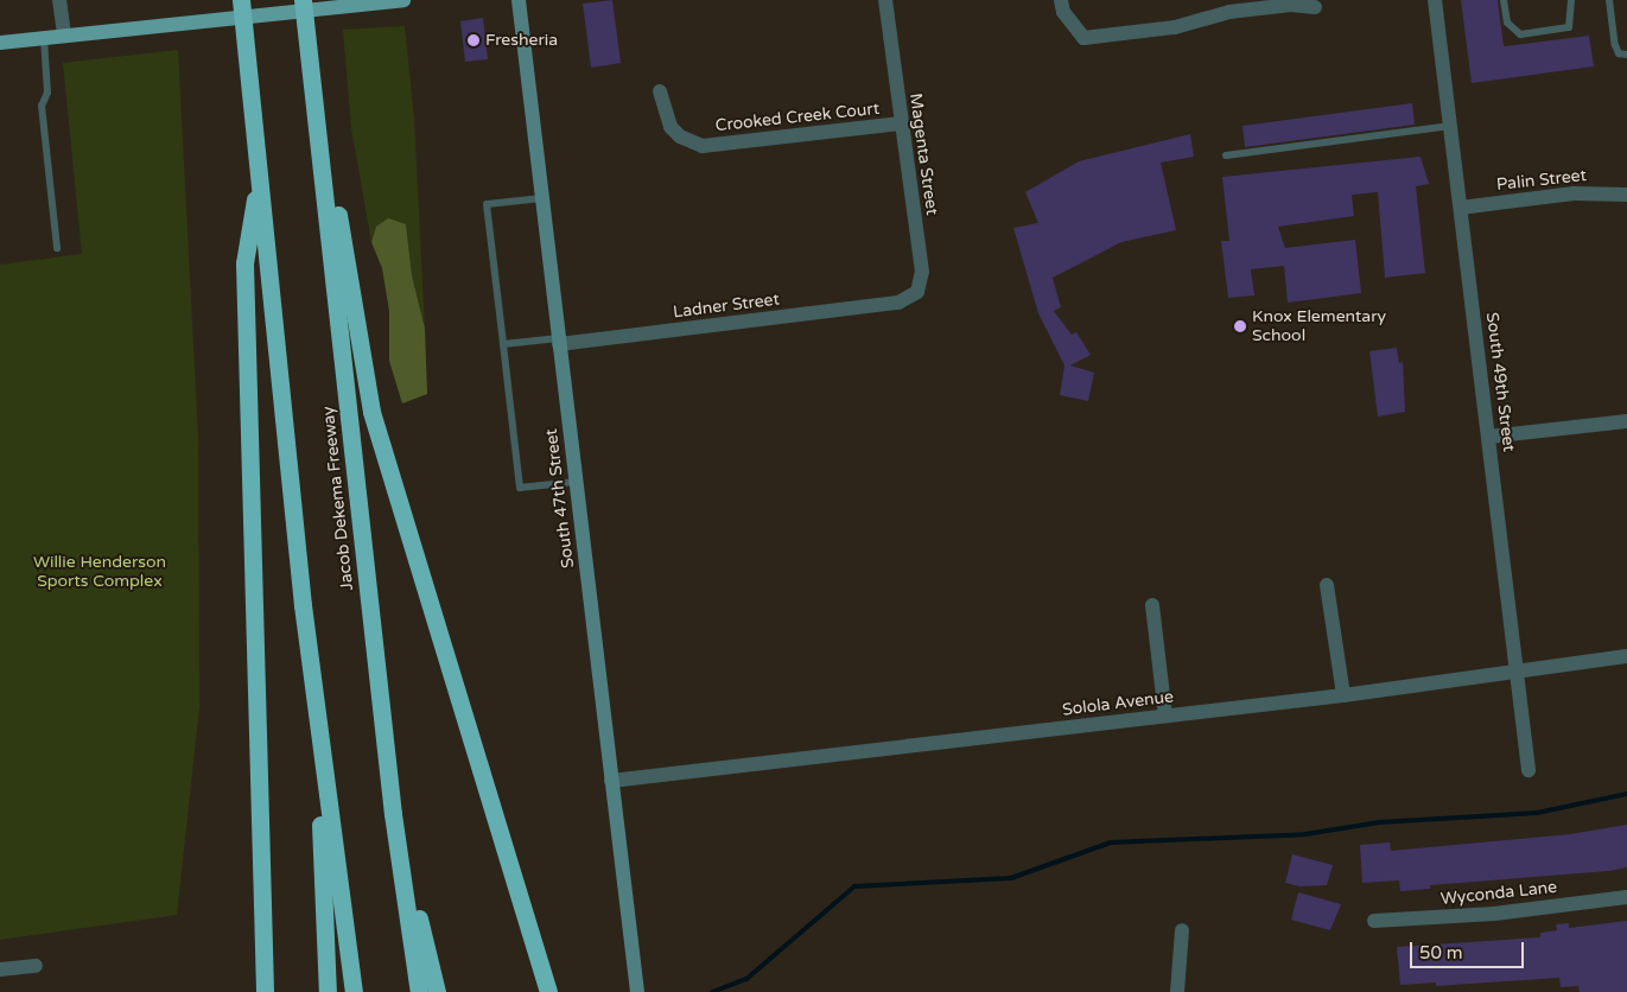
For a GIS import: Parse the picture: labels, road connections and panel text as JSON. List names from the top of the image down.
{
  "streets": {
    "highway": ["Jacob Dekema Freeway"],
    "main road": ["South 47th Street"],
    "street": [
      "Crooked Creek Court",
      "Magenta Street",
      "Palin Street",
      "Ladner Street",
      "South 49th Street",
      "Solola Avenue",
      "Wyconda Lane"
    ]
  },
  "crossings": [
    ["Crooked Creek Court", "Magenta Street"],
    ["Magenta Street", "Ladner Street"],
    ["Palin Street", "South 49th Street"],
    ["Ladner Street", "South 47th Street"],
    ["South 49th Street", "Solola Avenue"],
    ["South 47th Street", "Solola Avenue"]
  ],
  "parks": ["Willie Henderson Sports Complex"],
  "places": ["Fresheria", "Knox Elementary School"],
  "scale_bar": "50 m"
}
